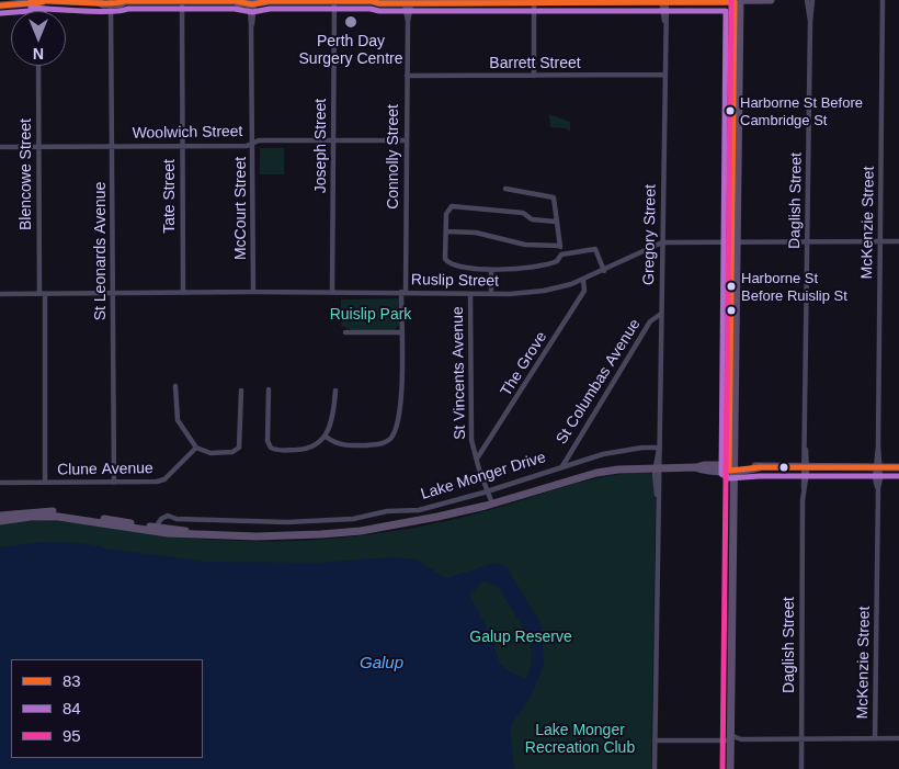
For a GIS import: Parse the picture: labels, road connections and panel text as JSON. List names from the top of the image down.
{
  "streets": {
    "main road": ["Lake Monger Drive"],
    "street": [
      "Barrett Street",
      "Woolwich Street",
      "Joseph Street",
      "Connolly Street",
      "Blencowe Street",
      "Tate Street",
      "Daglish Street",
      "McCourt Street",
      "McKenzie Street",
      "Gregory Street",
      "St Leonards Avenue",
      "Ruslip Street",
      "The Grove",
      "St Vincents Avenue",
      "St Columbas Avenue",
      "Clune Avenue"
    ]
  },
  "crossings": [
    ["Barrett Street", "Connolly Street"],
    ["Barrett Street", "Gregory Street"],
    ["Woolwich Street", "Joseph Street"],
    ["Woolwich Street", "Connolly Street"],
    ["Woolwich Street", "Blencowe Street"],
    ["Woolwich Street", "Tate Street"],
    ["Woolwich Street", "McCourt Street"],
    ["Woolwich Street", "St Leonards Avenue"],
    ["Joseph Street", "Ruslip Street"],
    ["Connolly Street", "Ruslip Street"],
    ["Blencowe Street", "Ruslip Street"],
    ["Blencowe Street", "Clune Avenue"],
    ["Tate Street", "Ruslip Street"],
    ["Daglish Street", "Ruslip Street"],
    ["Daglish Street", "Lake Monger Drive"],
    ["McCourt Street", "Ruslip Street"],
    ["McKenzie Street", "Ruslip Street"],
    ["McKenzie Street", "Lake Monger Drive"],
    ["Gregory Street", "Ruslip Street"],
    ["Gregory Street", "St Columbas Avenue"],
    ["Gregory Street", "Lake Monger Drive"],
    ["St Leonards Avenue", "Ruslip Street"],
    ["St Leonards Avenue", "Clune Avenue"],
    ["Ruslip Street", "The Grove"],
    ["Ruslip Street", "St Vincents Avenue"],
    ["The Grove", "St Vincents Avenue"],
    ["St Vincents Avenue", "Lake Monger Drive"],
    ["St Columbas Avenue", "Lake Monger Drive"]
  ],
  "water": ["Galup"],
  "parks": ["Ruislip Park", "Galup Reserve", "Lake Monger Recreation Club"],
  "places": ["Perth Day Surgery Centre", "Harborne St Before Cambridge St", "Harborne St Before Ruislip St"],
  "lines": ["transit line 83", "transit line 95", "transit line 84"],
  "legend": ["83", "84", "95"],
  "north": "bottom"
}
